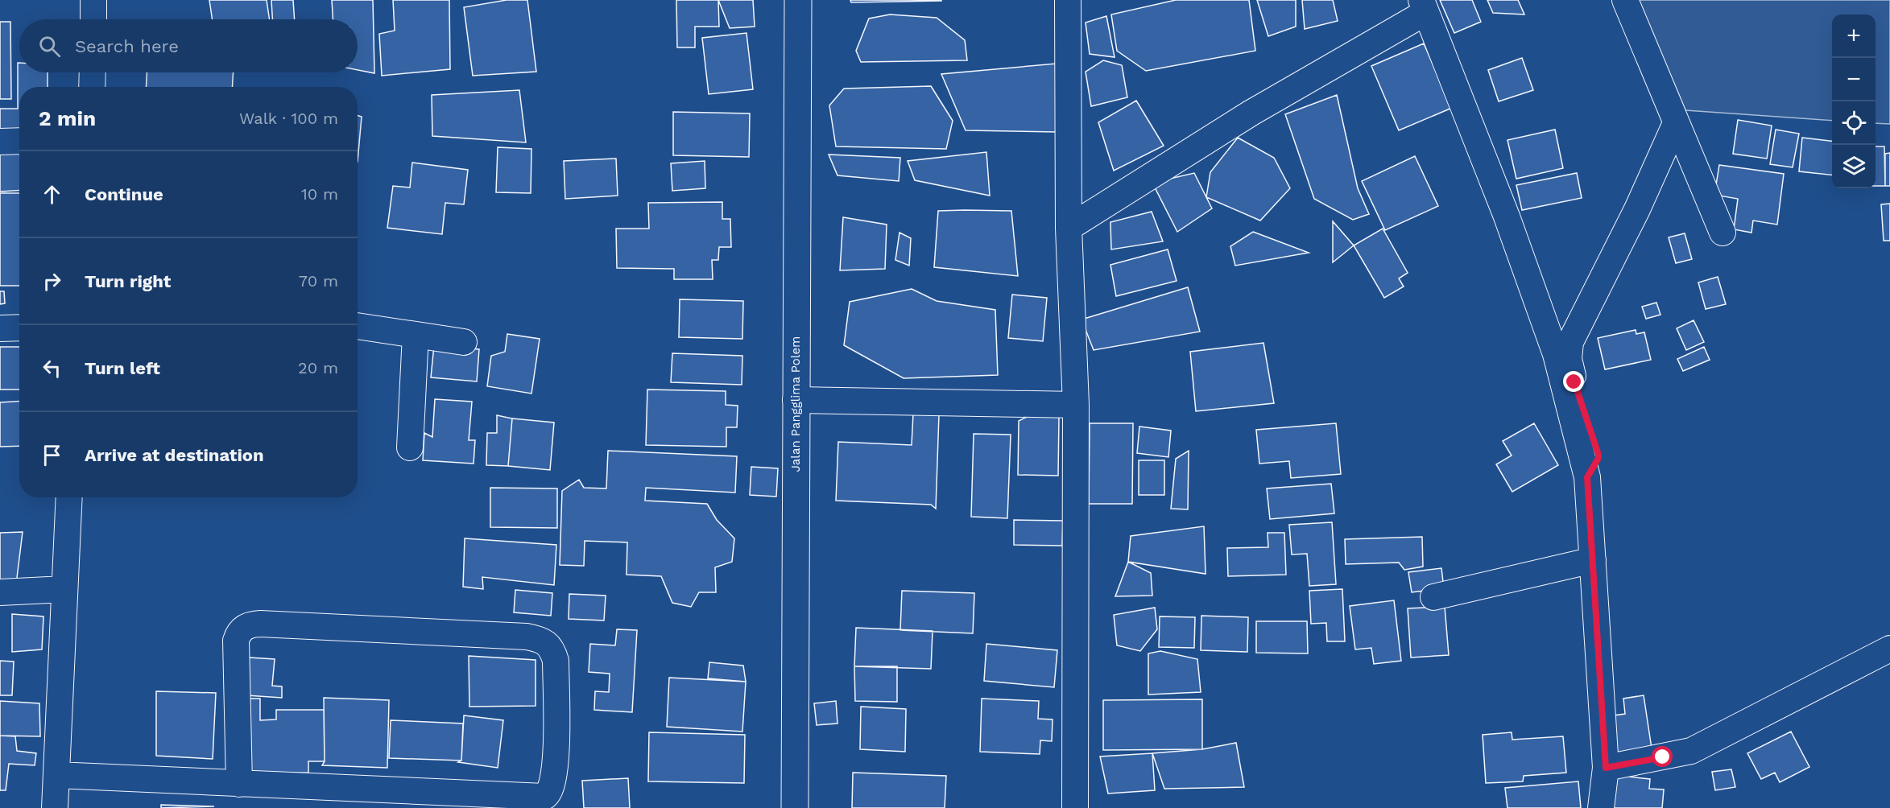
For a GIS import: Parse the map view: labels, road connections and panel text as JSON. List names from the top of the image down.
{
  "streets": {
    "street": ["Jalan Pangglima Polem"]
  },
  "page": {
    "map_buttons": ["+", "−"],
    "search": "Search here",
    "heading": ["2 min", "Walk · 100 m"],
    "list": [
      ["Continue", "10 m"],
      ["Turn right", "70 m"],
      ["Turn left", "20 m"],
      "Arrive at destination"
    ]
  }
}
